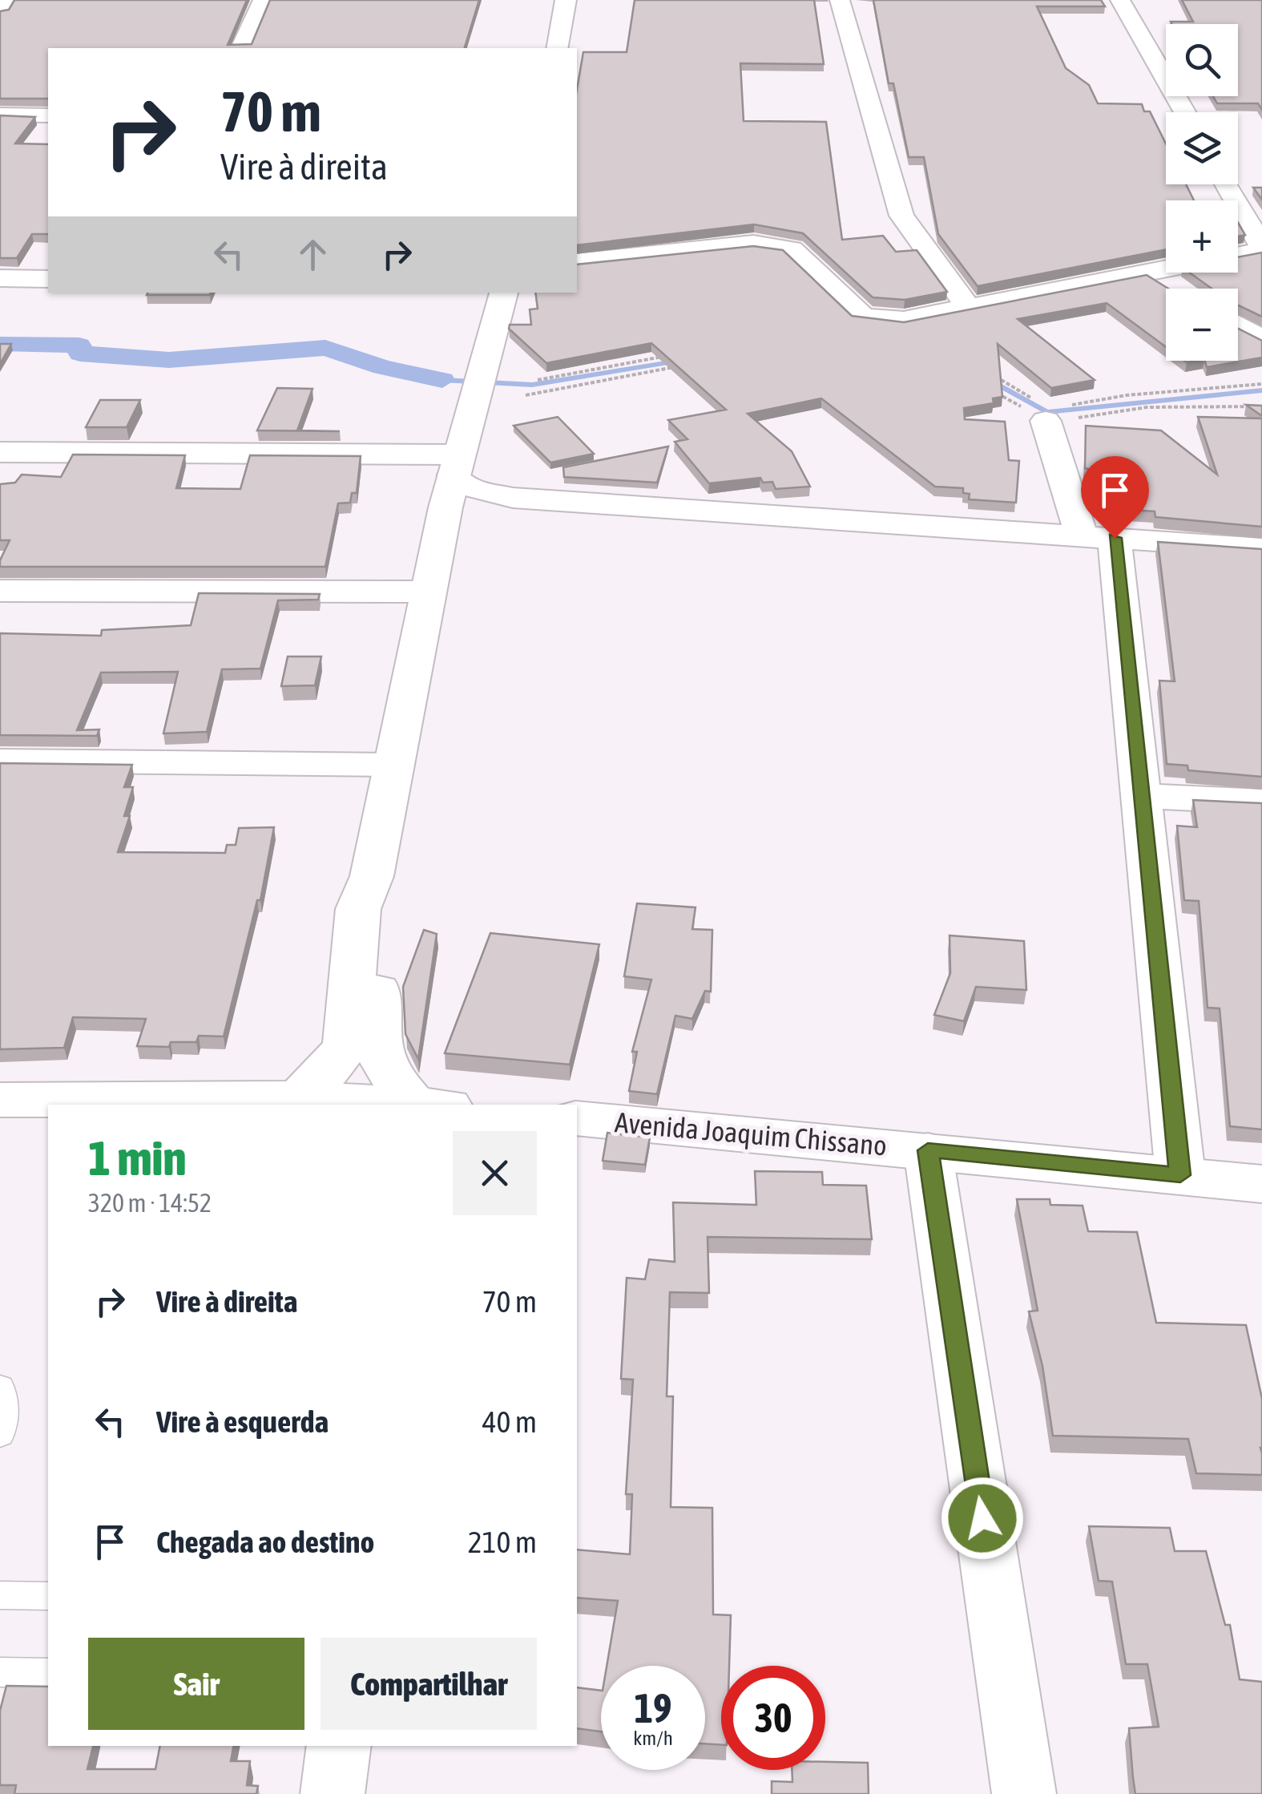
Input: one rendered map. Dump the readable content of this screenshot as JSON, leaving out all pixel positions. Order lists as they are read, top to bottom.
{
  "streets": {
    "street": ["Avenida Joaquim Chissano"]
  },
  "page": {
    "map_buttons": ["+", "−"],
    "turn": ["70 m", "Vire à direita"],
    "heading": ["1 min", "320 m · 14:52"],
    "list": [
      {
        "name": "Vire à direita",
        "value": "70 m"
      },
      {
        "name": "Vire à esquerda",
        "value": "40 m"
      },
      {
        "name": "Chegada ao destino",
        "value": "210 m"
      }
    ],
    "buttons": ["Sair", "Compartilhar"],
    "speed": "19 km/h",
    "limit": "30"
  }
}
